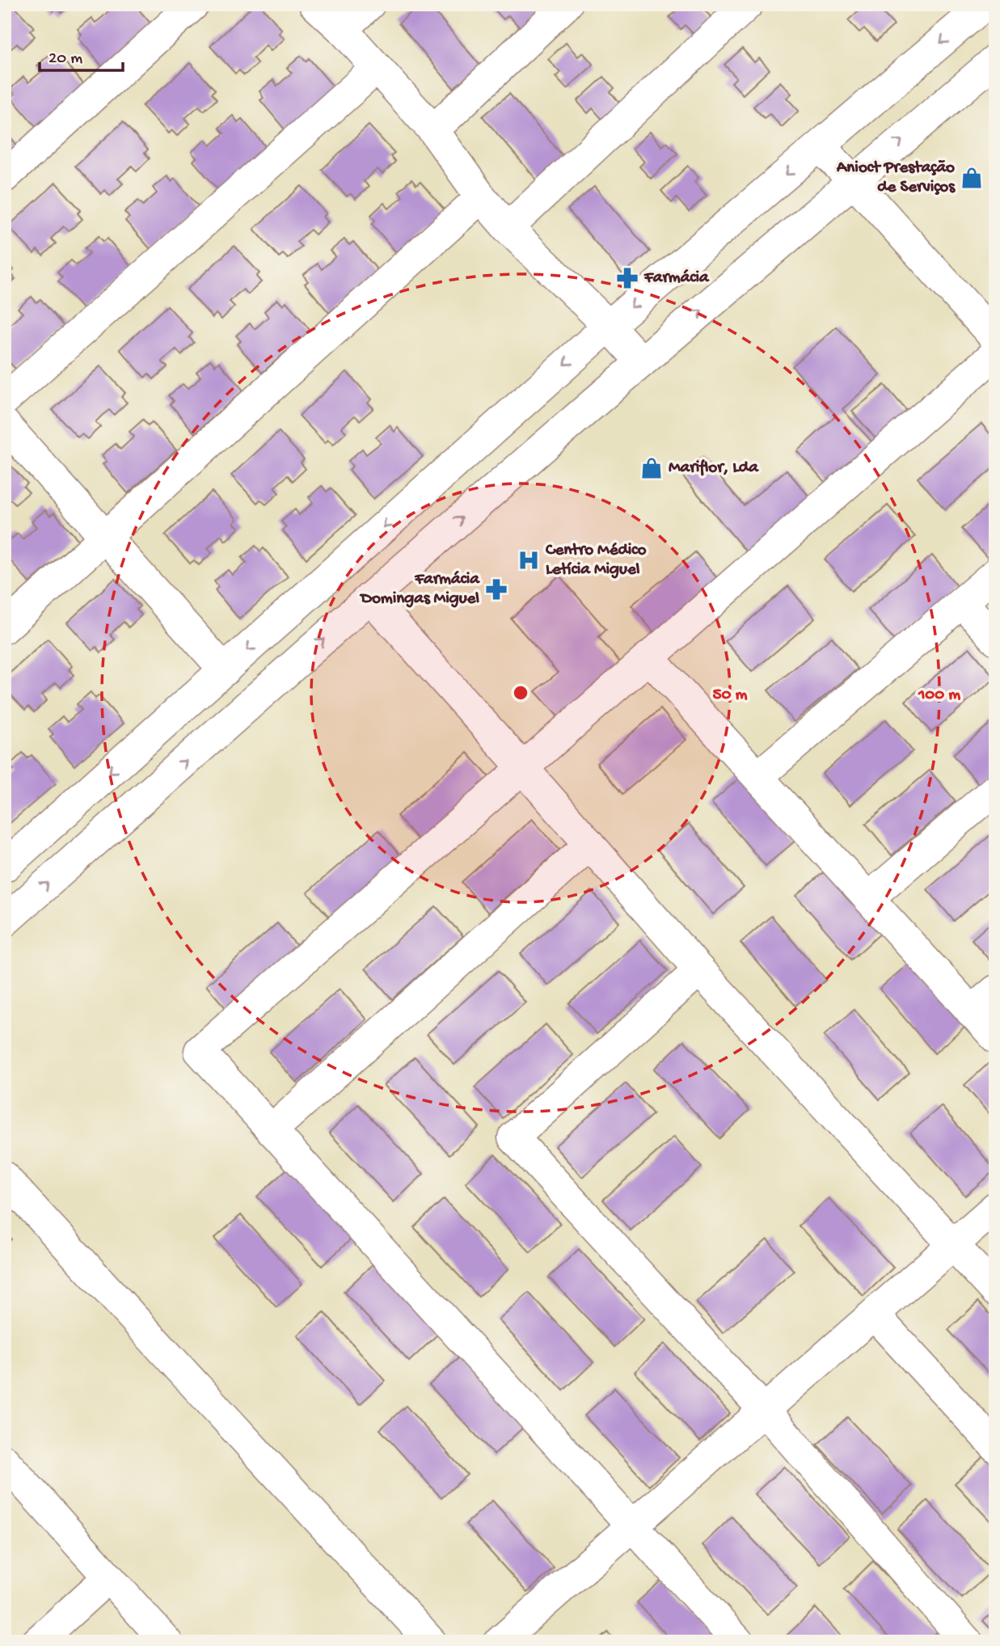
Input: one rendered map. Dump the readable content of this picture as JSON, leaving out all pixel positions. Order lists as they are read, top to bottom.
{
  "places": {
    "shop": ["Anioct Prestação de Serviços", "Mariflor, Lda"],
    "pharmacy": ["Farmácia", "Farmácia Domingas Miguel"],
    "hospital": ["Centro Médico Letícia Miguel"]
  },
  "scale_bar": "20 m",
  "rings": ["50 m", "100 m"]
}
